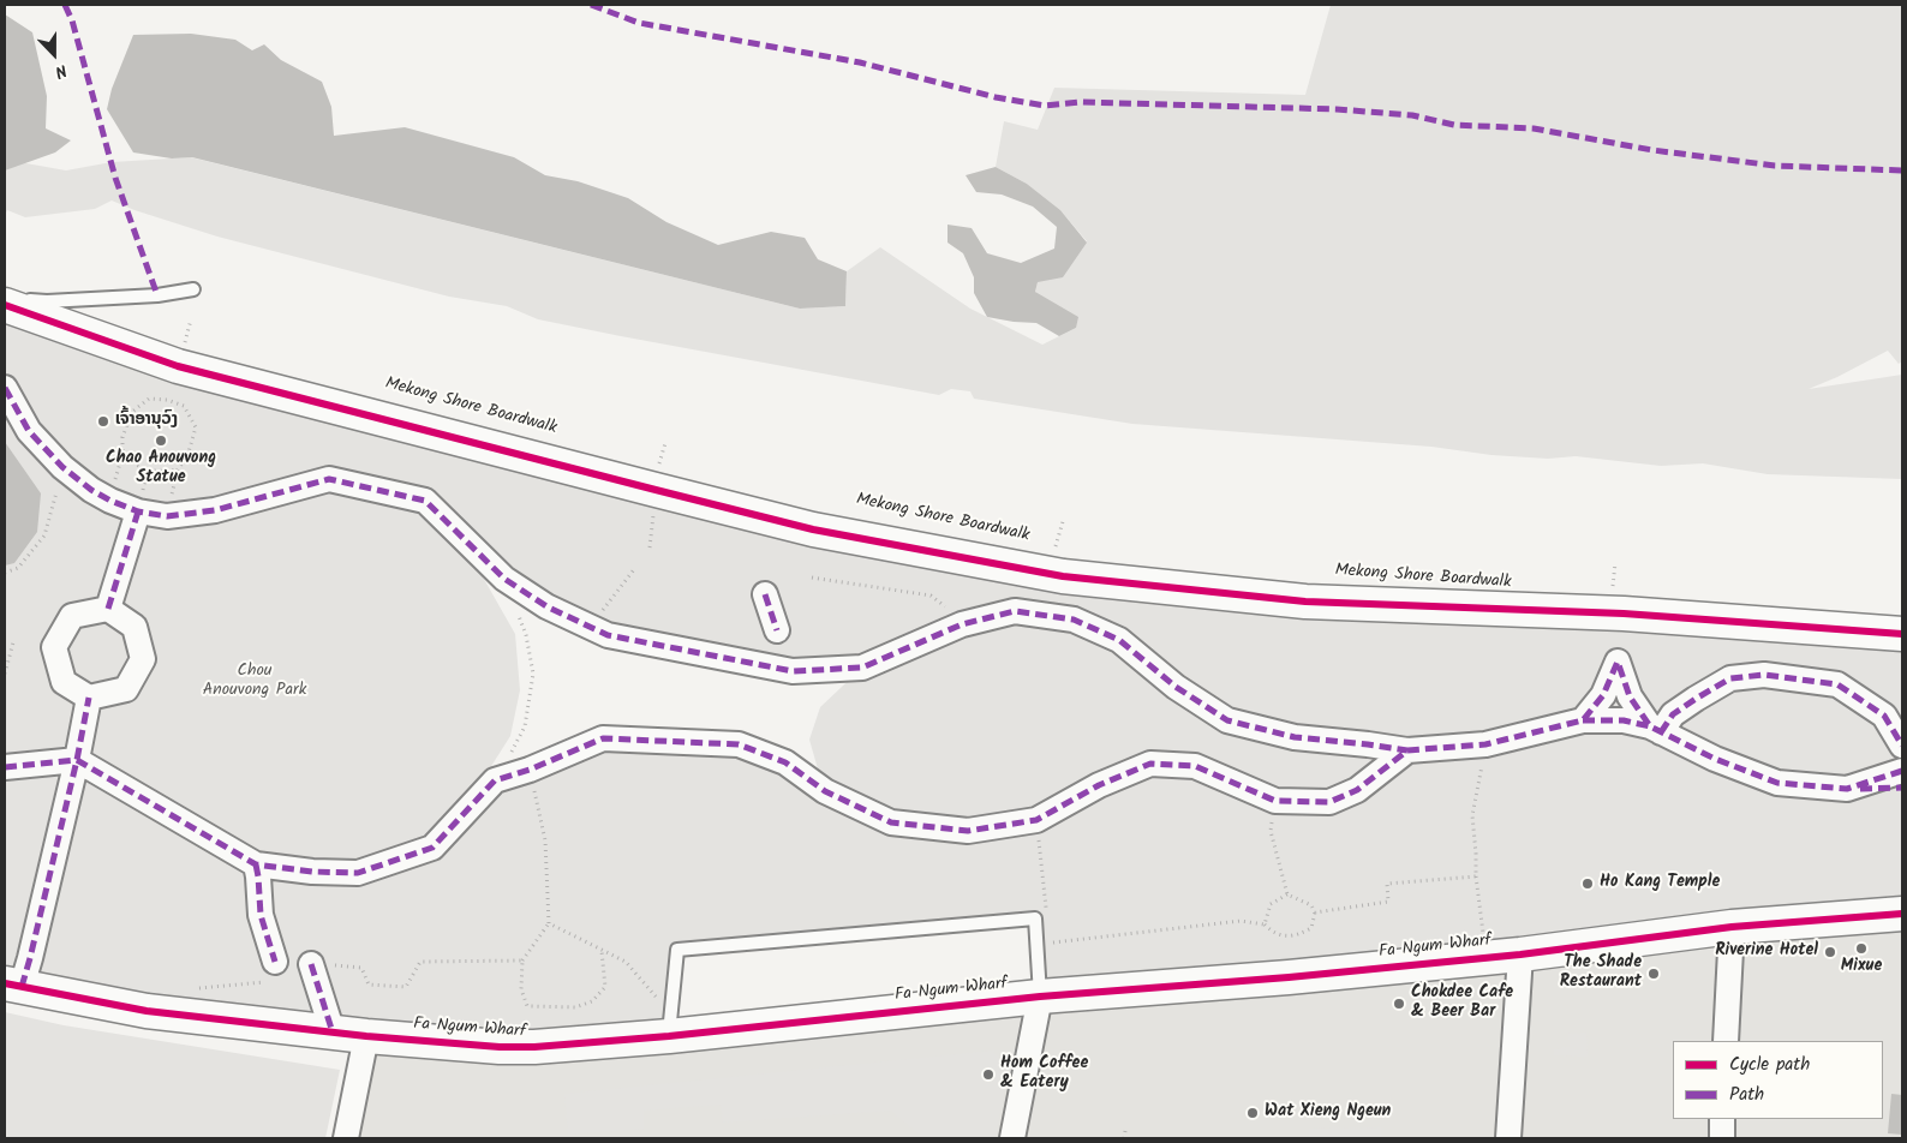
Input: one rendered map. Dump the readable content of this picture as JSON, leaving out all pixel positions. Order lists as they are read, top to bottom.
{
  "streets": {
    "street": ["Fa Ngum Wharf"]
  },
  "parks": ["Chou Anouvong Park"],
  "places": [
    "ເຈົ້າອານຸວົງ",
    "Chao Anouvong Statue",
    "Ho Kang Temple",
    "Mixue",
    "Riverine Hotel",
    "The Shade Restaurant",
    "Chokdee Cafe & Beer Bar",
    "Hom Coffee & Eatery",
    "Wat Xieng Ngeun"
  ],
  "legend": ["Cycle path", "Path"],
  "north": "bottom"
}
